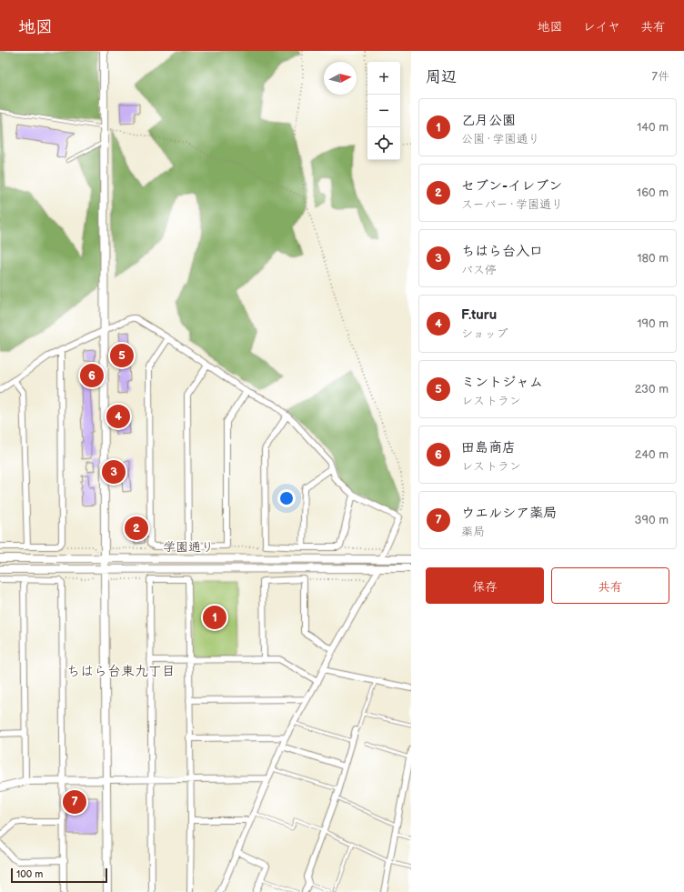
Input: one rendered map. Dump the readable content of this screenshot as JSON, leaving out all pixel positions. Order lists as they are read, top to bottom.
{
  "streets": {
    "street": ["学園通り"]
  },
  "districts": ["ちはら台東九丁目"],
  "scale_bar": "100 m",
  "north": "right",
  "page": {
    "header": "地図",
    "nav": ["地図", "レイヤ", "共有"],
    "heading": ["周辺", "7件"],
    "map_buttons": ["+", "−"],
    "list": [
      {
        "mark": "1",
        "name": "乙月公園",
        "note": "公園 · 学園通り",
        "value": "140 m"
      },
      {
        "mark": "2",
        "name": "セブン-イレブン",
        "note": "スーパー · 学園通り",
        "value": "160 m"
      },
      {
        "mark": "3",
        "name": "ちはら台入口",
        "note": "バス停",
        "value": "180 m"
      },
      {
        "mark": "4",
        "name": "F.turu",
        "note": "ショップ",
        "value": "190 m"
      },
      {
        "mark": "5",
        "name": "ミントジャム",
        "note": "レストラン",
        "value": "230 m"
      },
      {
        "mark": "6",
        "name": "田島商店",
        "note": "レストラン",
        "value": "240 m"
      },
      {
        "mark": "7",
        "name": "ウエルシア薬局",
        "note": "薬局",
        "value": "390 m"
      }
    ],
    "pins": [
      "5",
      "6",
      "4",
      "3",
      "2",
      "1",
      "7"
    ],
    "buttons": ["保存", "共有"],
    "scale": "100 m"
  }
}
